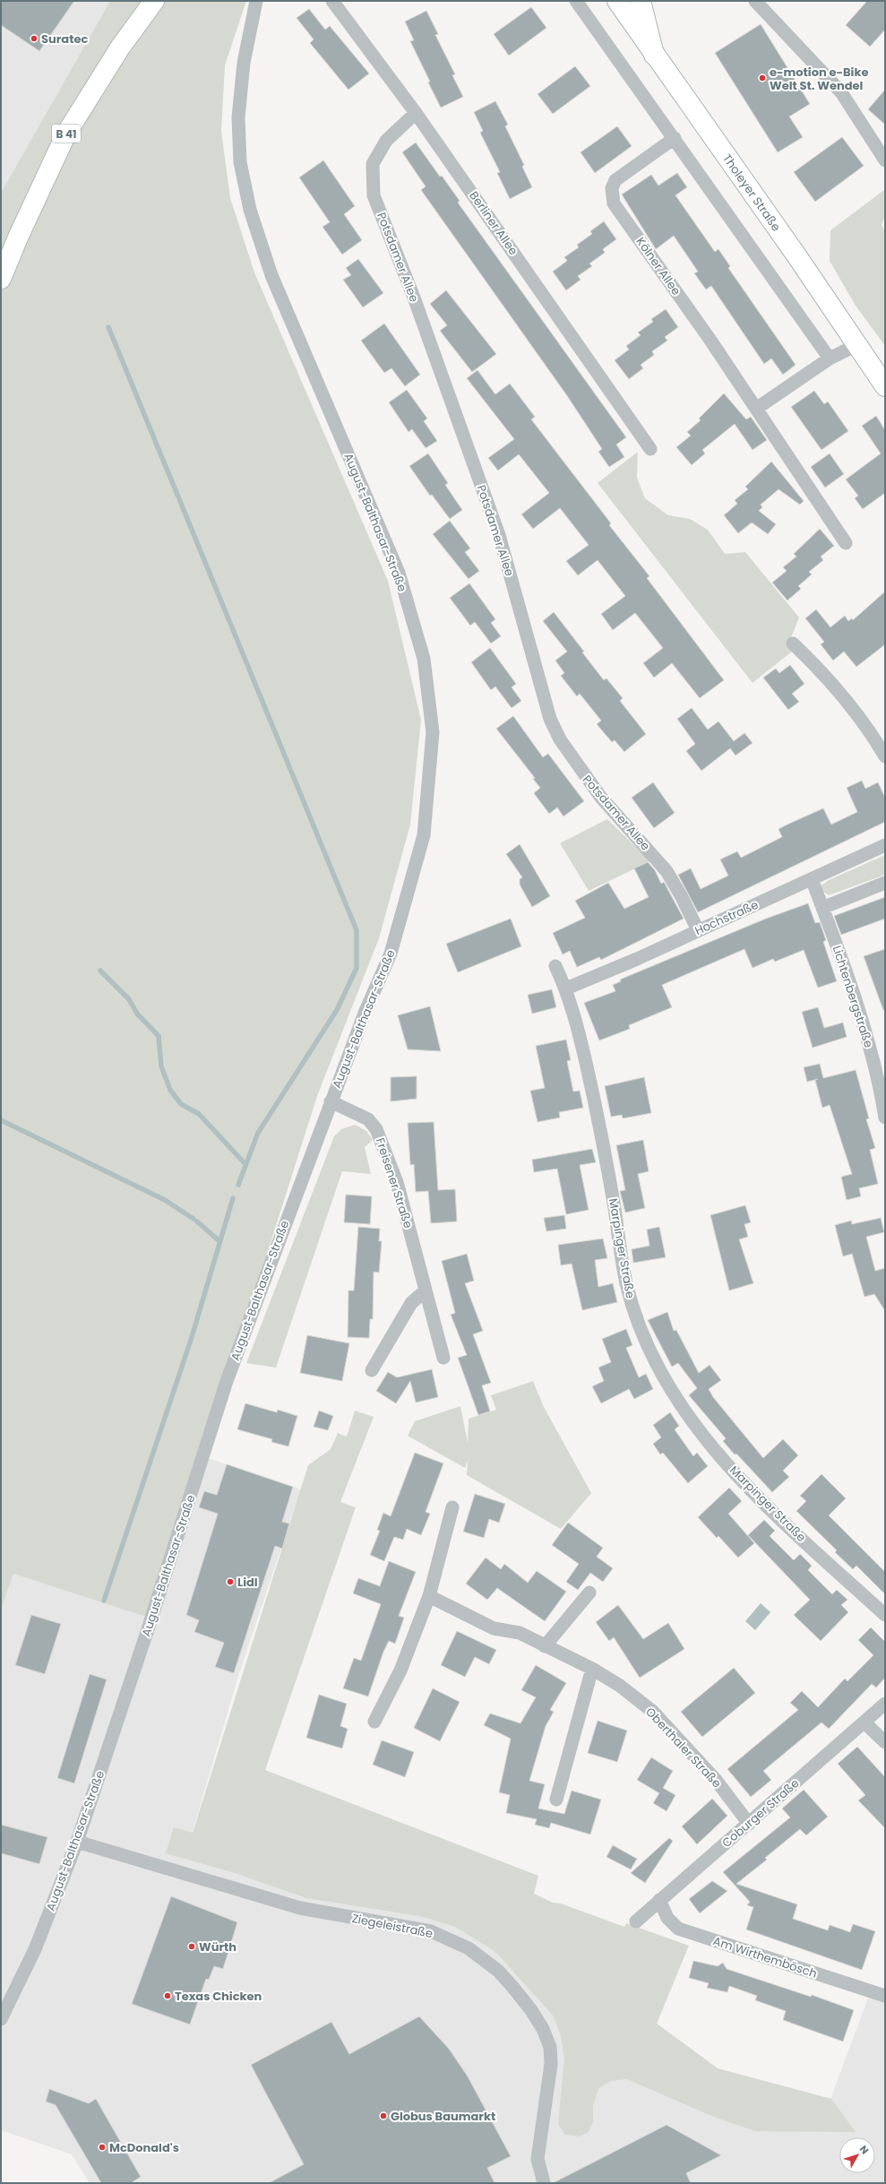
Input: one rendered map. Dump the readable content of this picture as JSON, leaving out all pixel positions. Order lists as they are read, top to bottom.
{
  "streets": {
    "main road": ["B 41", "Tholeyer Straße"],
    "street": [
      "Berliner Allee",
      "Potsdamer Allee",
      "Kölner Allee",
      "August-Balthasar-Straße",
      "Hochstraße",
      "Lichtenbergstraße",
      "Freisener Straße",
      "Marpinger Straße",
      "Oberthaler Straße",
      "Coburger Straße",
      "Ziegeleistraße",
      "Am Wirthembösch"
    ]
  },
  "crossings": [
    ["Berliner Allee", "Potsdamer Allee"],
    ["Potsdamer Allee", "Hochstraße"],
    ["August-Balthasar-Straße", "Freisener Straße"],
    ["August-Balthasar-Straße", "Ziegeleistraße"],
    ["Hochstraße", "Lichtenbergstraße"],
    ["Hochstraße", "Marpinger Straße"],
    ["Oberthaler Straße", "Coburger Straße"],
    ["Coburger Straße", "Am Wirthembösch"]
  ],
  "places": [
    "Suratec",
    "e-motion e-Bike Welt St. Wendel",
    "Lidl",
    "Würth",
    "Texas Chicken",
    "Globus Baumarkt",
    "McDonald's"
  ],
  "north": "top right"
}
